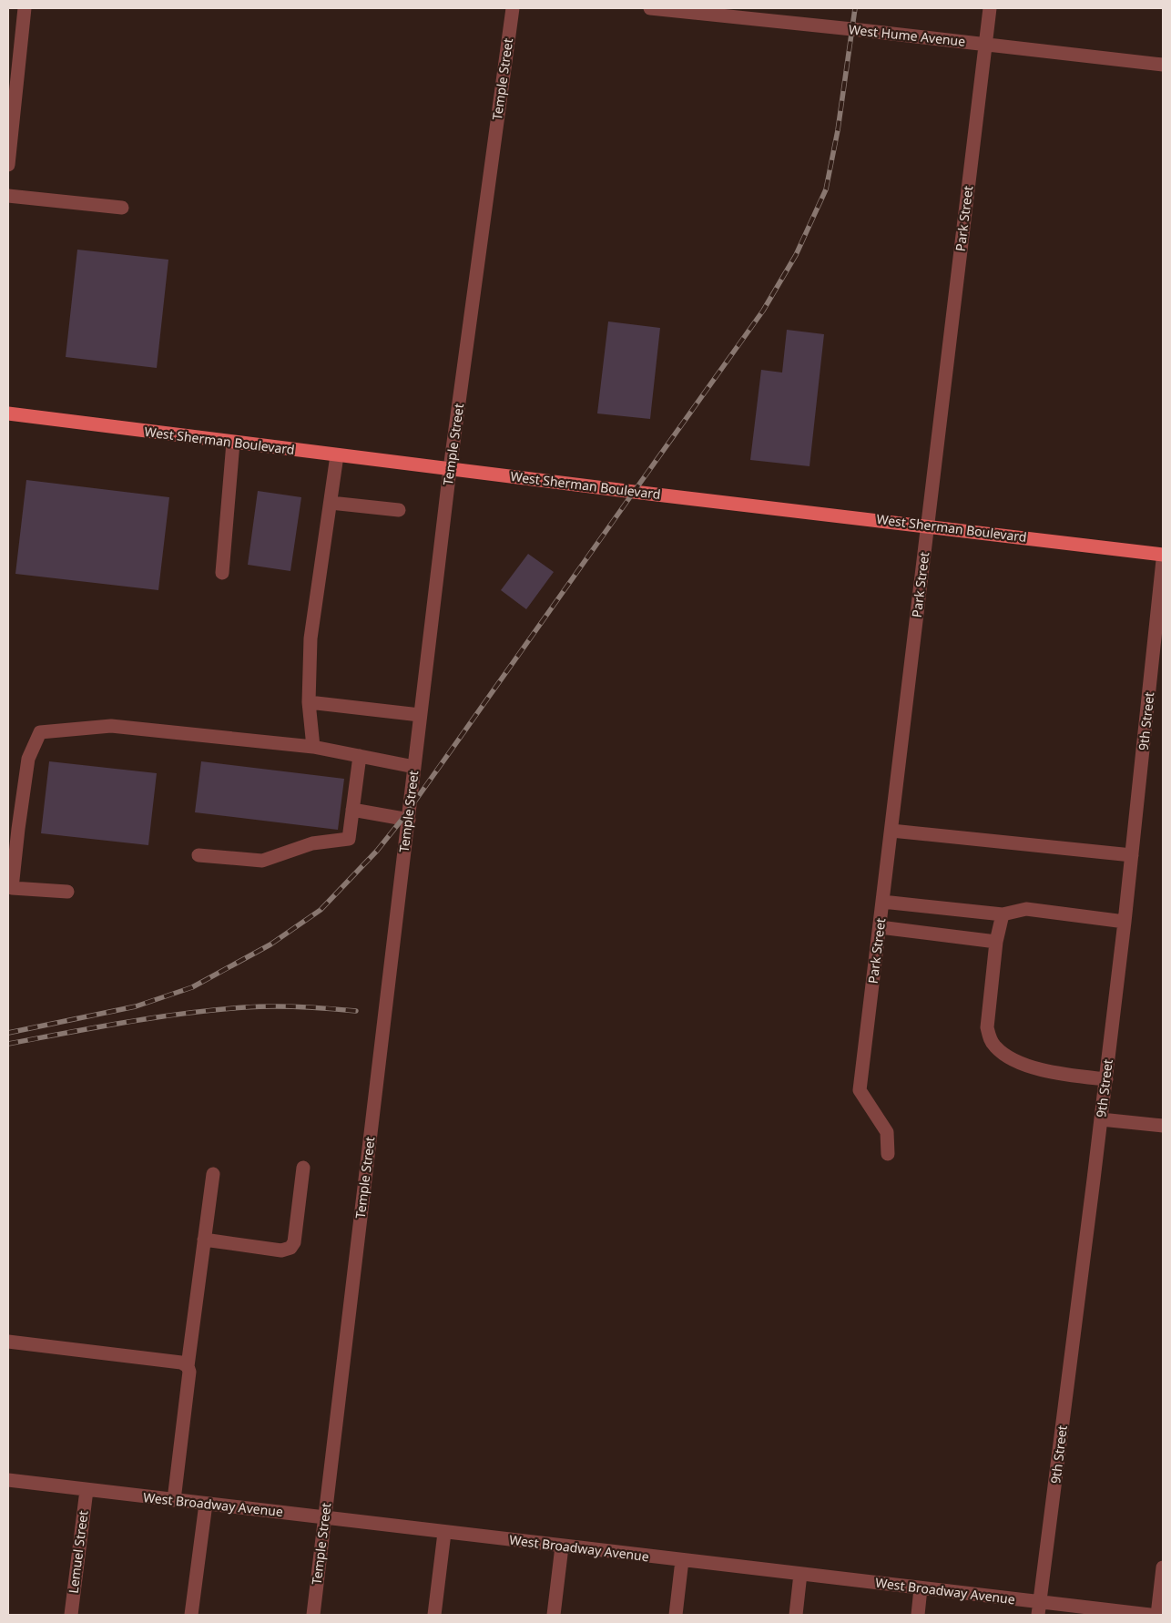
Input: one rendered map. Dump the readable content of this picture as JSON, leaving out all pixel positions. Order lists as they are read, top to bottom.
{
  "streets": {
    "main road": ["West Sherman Boulevard"],
    "street": [
      "West Hume Avenue",
      "Temple Street",
      "Park Street",
      "9th Street",
      "West Broadway Avenue",
      "Lemuel Street"
    ]
  },
  "crossings": [
    ["West Hume Avenue", "Park Street"],
    ["Temple Street", "West Sherman Boulevard"],
    ["Temple Street", "West Broadway Avenue"],
    ["Park Street", "West Sherman Boulevard"],
    ["9th Street", "West Broadway Avenue"],
    ["West Broadway Avenue", "Lemuel Street"]
  ]
}
